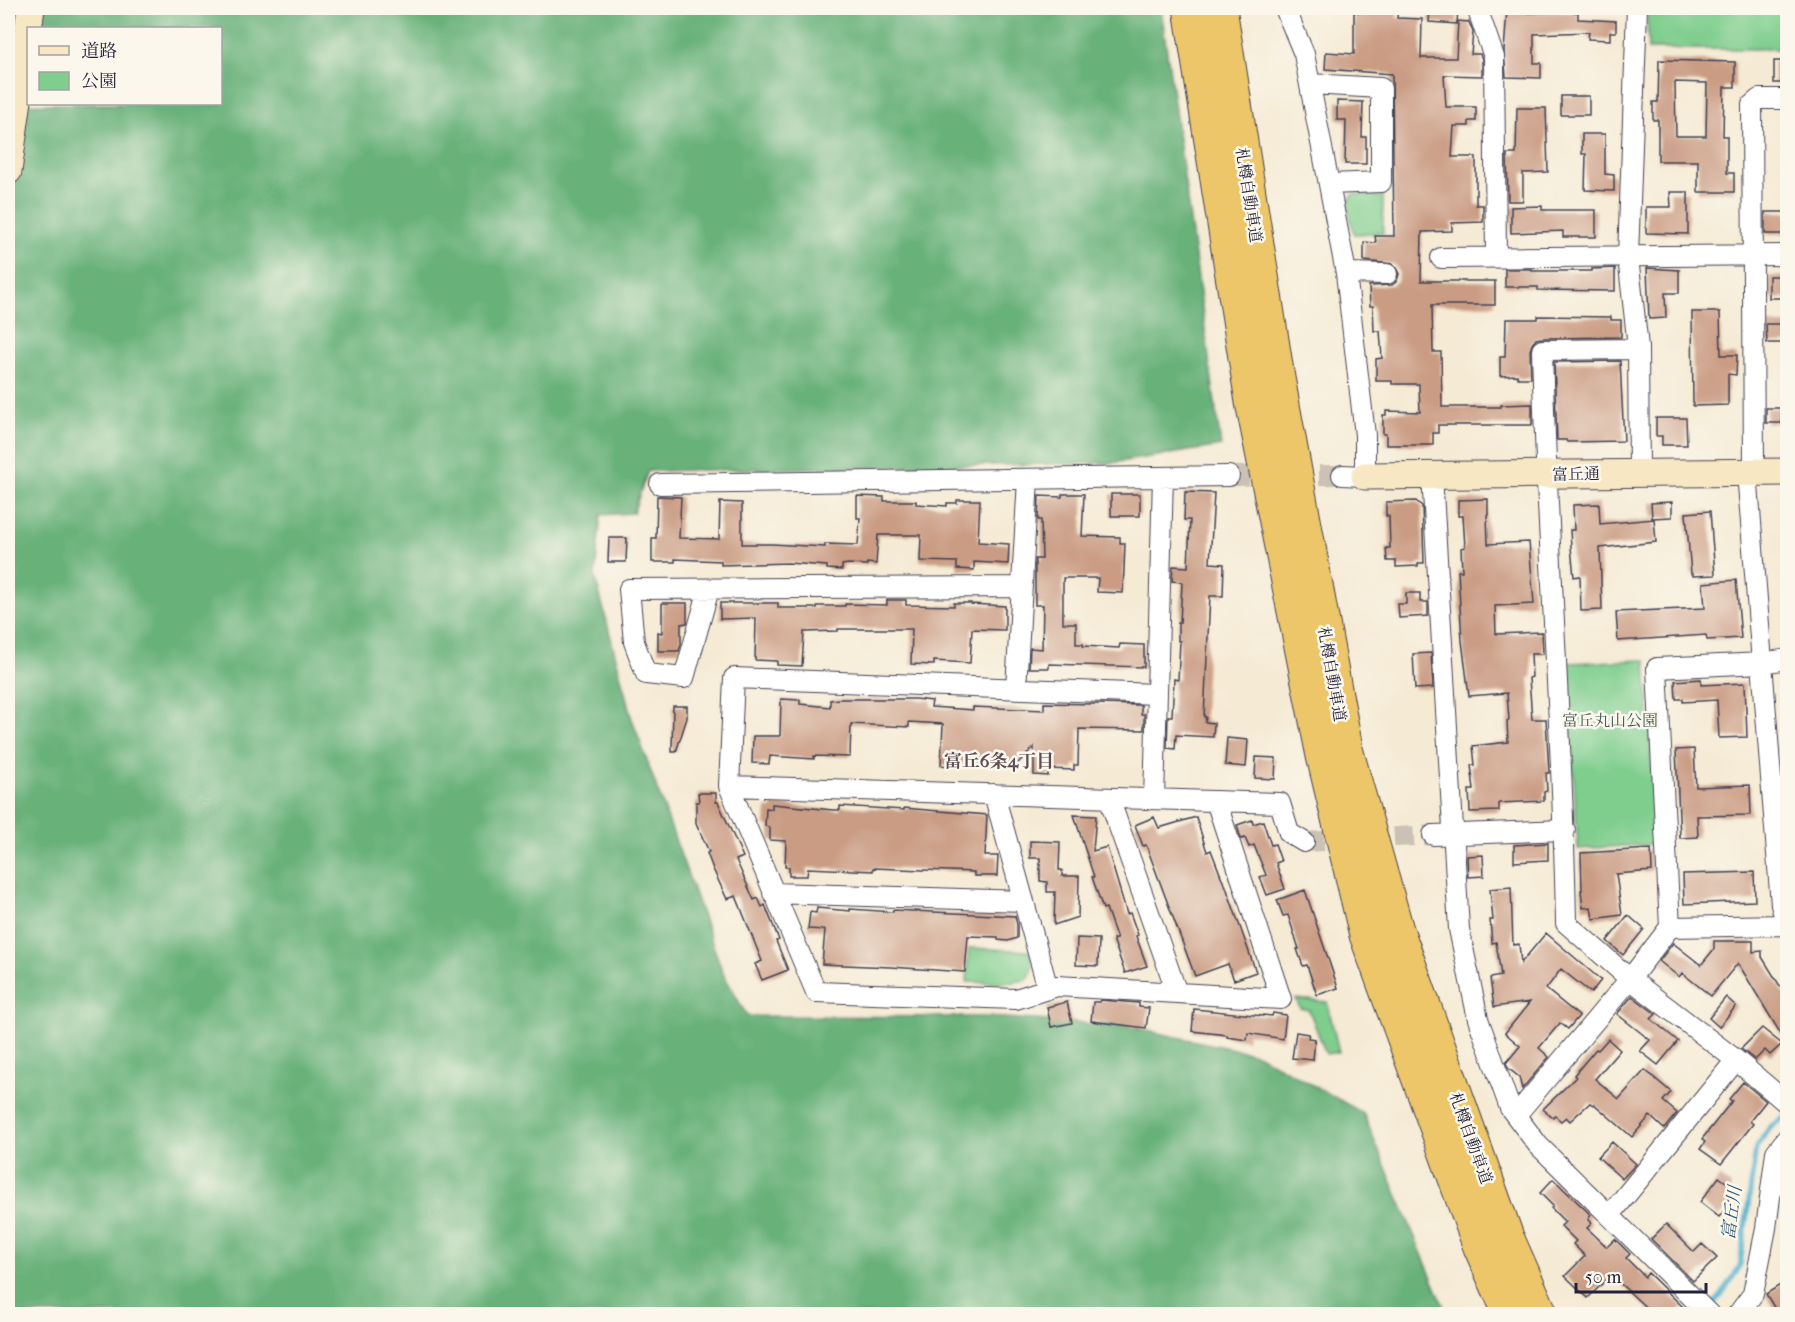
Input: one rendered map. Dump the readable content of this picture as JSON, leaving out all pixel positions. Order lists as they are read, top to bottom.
{
  "streets": {
    "highway": ["札樽自動車道"],
    "street": ["富丘通"]
  },
  "districts": ["富丘6条4丁目"],
  "water": ["富丘川"],
  "parks": ["富丘丸山公園"],
  "legend": ["道路", "公園"],
  "scale_bar": "50 m"
}
